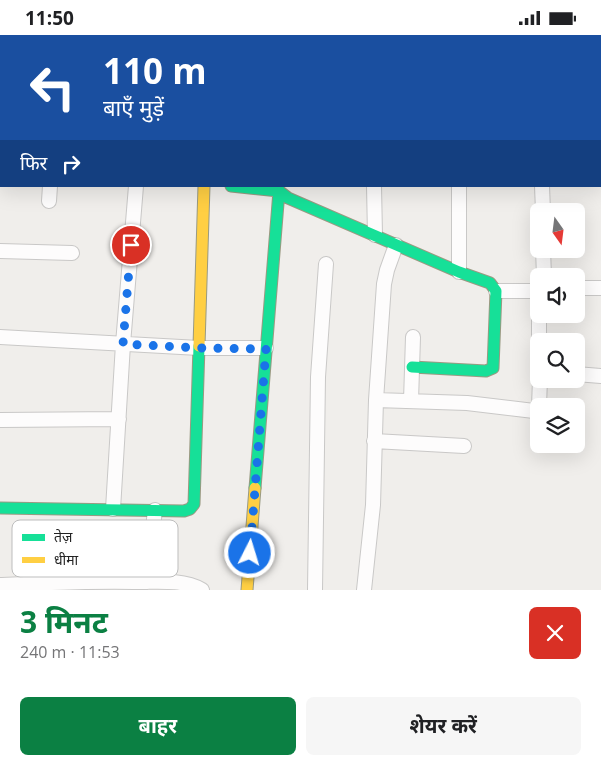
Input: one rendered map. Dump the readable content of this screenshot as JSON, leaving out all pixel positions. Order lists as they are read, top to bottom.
{
  "legend": ["तेज़", "धीमा"],
  "north": "bottom",
  "page": {
    "status": "11:50",
    "turn": ["110 m", "बाएँ मुड़ें"],
    "then": "फिर",
    "heading": ["3 मिनट", "240 m · 11:53"],
    "buttons": ["बाहर", "शेयर करें"]
  }
}
